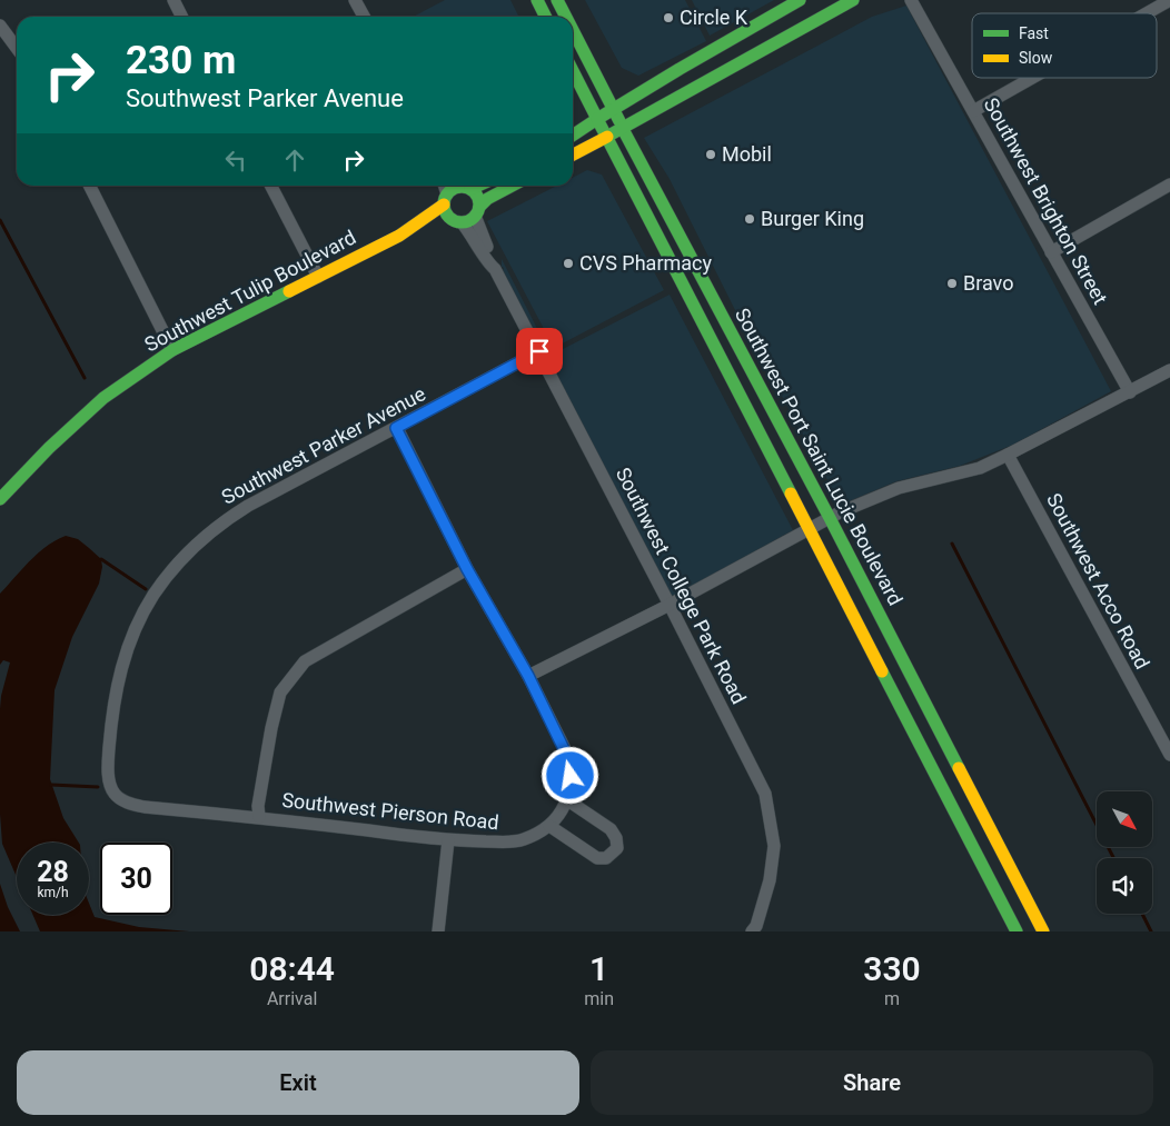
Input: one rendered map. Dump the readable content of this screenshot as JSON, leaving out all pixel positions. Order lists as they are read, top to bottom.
{
  "streets": {
    "main road": ["Southwest Tulip Boulevard", "Southwest Port Saint Lucie Boulevard"],
    "street": [
      "Southwest Brighton Street",
      "Southwest Parker Avenue",
      "Southwest Acco Road",
      "Southwest College Park Road",
      "Southwest Pierson Road"
    ]
  },
  "crossings": [
    ["Southwest Tulip Boulevard", "Southwest College Park Road"],
    ["Southwest Parker Avenue", "Southwest College Park Road"],
    ["Southwest Parker Avenue", "Southwest Pierson Road"]
  ],
  "places": [
    "Circle K",
    "Mobil",
    "Burger King",
    "CVS Pharmacy",
    "Bravo"
  ],
  "legend": ["Fast", "Slow"],
  "north": "bottom right",
  "page": {
    "turn": ["230 m", "Southwest Parker Avenue"],
    "speed": "28 km/h",
    "limit": "30",
    "eta": [
      "08:44",
      "Arrival",
      "1",
      "min",
      "330",
      "m"
    ],
    "buttons": ["Exit", "Share"]
  }
}
